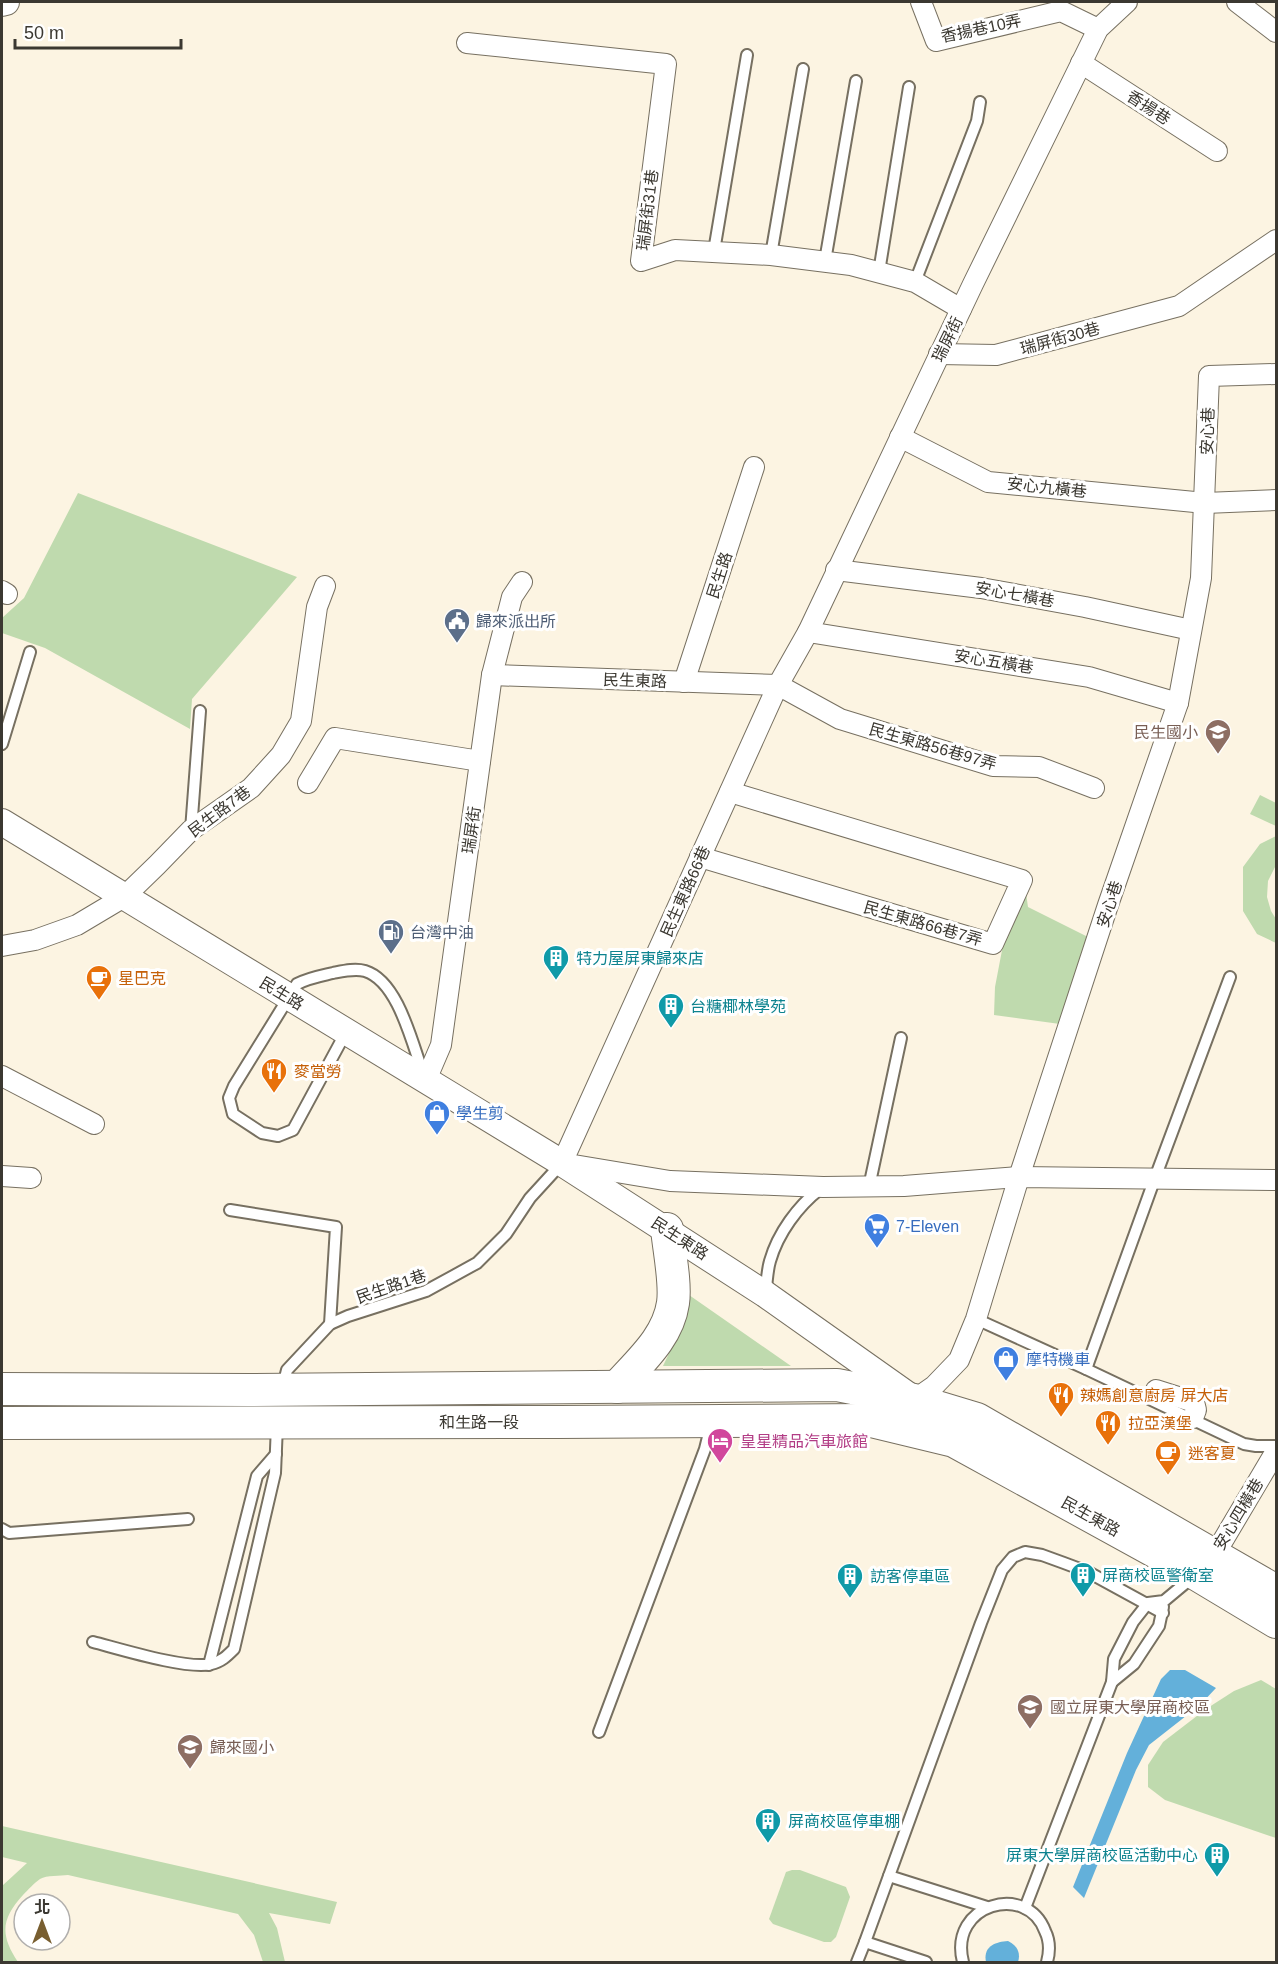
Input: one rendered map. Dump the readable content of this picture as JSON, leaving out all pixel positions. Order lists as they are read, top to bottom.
{
  "streets": {
    "main road": ["民生東路", "和生路一段"],
    "street": [
      "香揚巷10弄",
      "香揚巷",
      "瑞屏街31巷",
      "瑞屏街30巷",
      "瑞屏街",
      "安心巷",
      "安心九橫巷",
      "民生路",
      "安心七橫巷",
      "安心五橫巷",
      "民生東路56巷97弄",
      "民生路7巷",
      "民生東路66巷",
      "民生東路66巷7弄",
      "安心四橫巷"
    ],
    "lane": ["民生路1巷"]
  },
  "crossings": [
    ["香揚巷10弄", "瑞屏街"],
    ["香揚巷", "瑞屏街"],
    ["瑞屏街31巷", "瑞屏街"],
    ["瑞屏街30巷", "瑞屏街"],
    ["瑞屏街", "安心九橫巷"],
    ["瑞屏街", "民生路"],
    ["瑞屏街", "安心七橫巷"],
    ["瑞屏街", "安心五橫巷"],
    ["瑞屏街", "民生東路"],
    ["瑞屏街", "民生東路56巷97弄"],
    ["瑞屏街", "民生東路66巷"],
    ["安心巷", "安心九橫巷"],
    ["安心巷", "安心七橫巷"],
    ["安心巷", "安心五橫巷"],
    ["安心巷", "民生東路"],
    ["安心巷", "和生路一段"],
    ["民生路", "民生東路"],
    ["民生路", "民生路7巷"],
    ["民生路", "民生東路66巷"],
    ["民生路", "民生路1巷"],
    ["民生東路", "民生東路56巷97弄"],
    ["民生東路", "民生東路66巷"],
    ["民生東路", "民生路1巷"],
    ["民生東路", "和生路一段"],
    ["民生東路", "安心四橫巷"],
    ["民生東路56巷97弄", "民生東路66巷"],
    ["民生東路66巷", "民生東路66巷7弄"],
    ["民生東路66巷", "民生路1巷"],
    ["民生路1巷", "和生路一段"]
  ],
  "places": {
    "public building": ["歸來派出所"],
    "school or university": ["民生國小", "國立屏東大學屏商校區", "歸來國小"],
    "fuel station": ["台灣中油"],
    "building": [
      "特力屋屏東歸來店",
      "台糖椰林學苑",
      "屏商校區警衛室",
      "訪客停車區",
      "屏商校區停車棚",
      "屏東大學屏商校區活動中心"
    ],
    "cafe": ["星巴克", "迷客夏"],
    "restaurant": ["麥當勞", "辣媽創意廚房 屏大店", "拉亞漢堡"],
    "shop": ["學生剪", "摩特機車"],
    "supermarket": ["7-Eleven"],
    "hotel": ["皇星精品汽車旅館"]
  },
  "scale_bar": "50 m",
  "north": "top"
}
